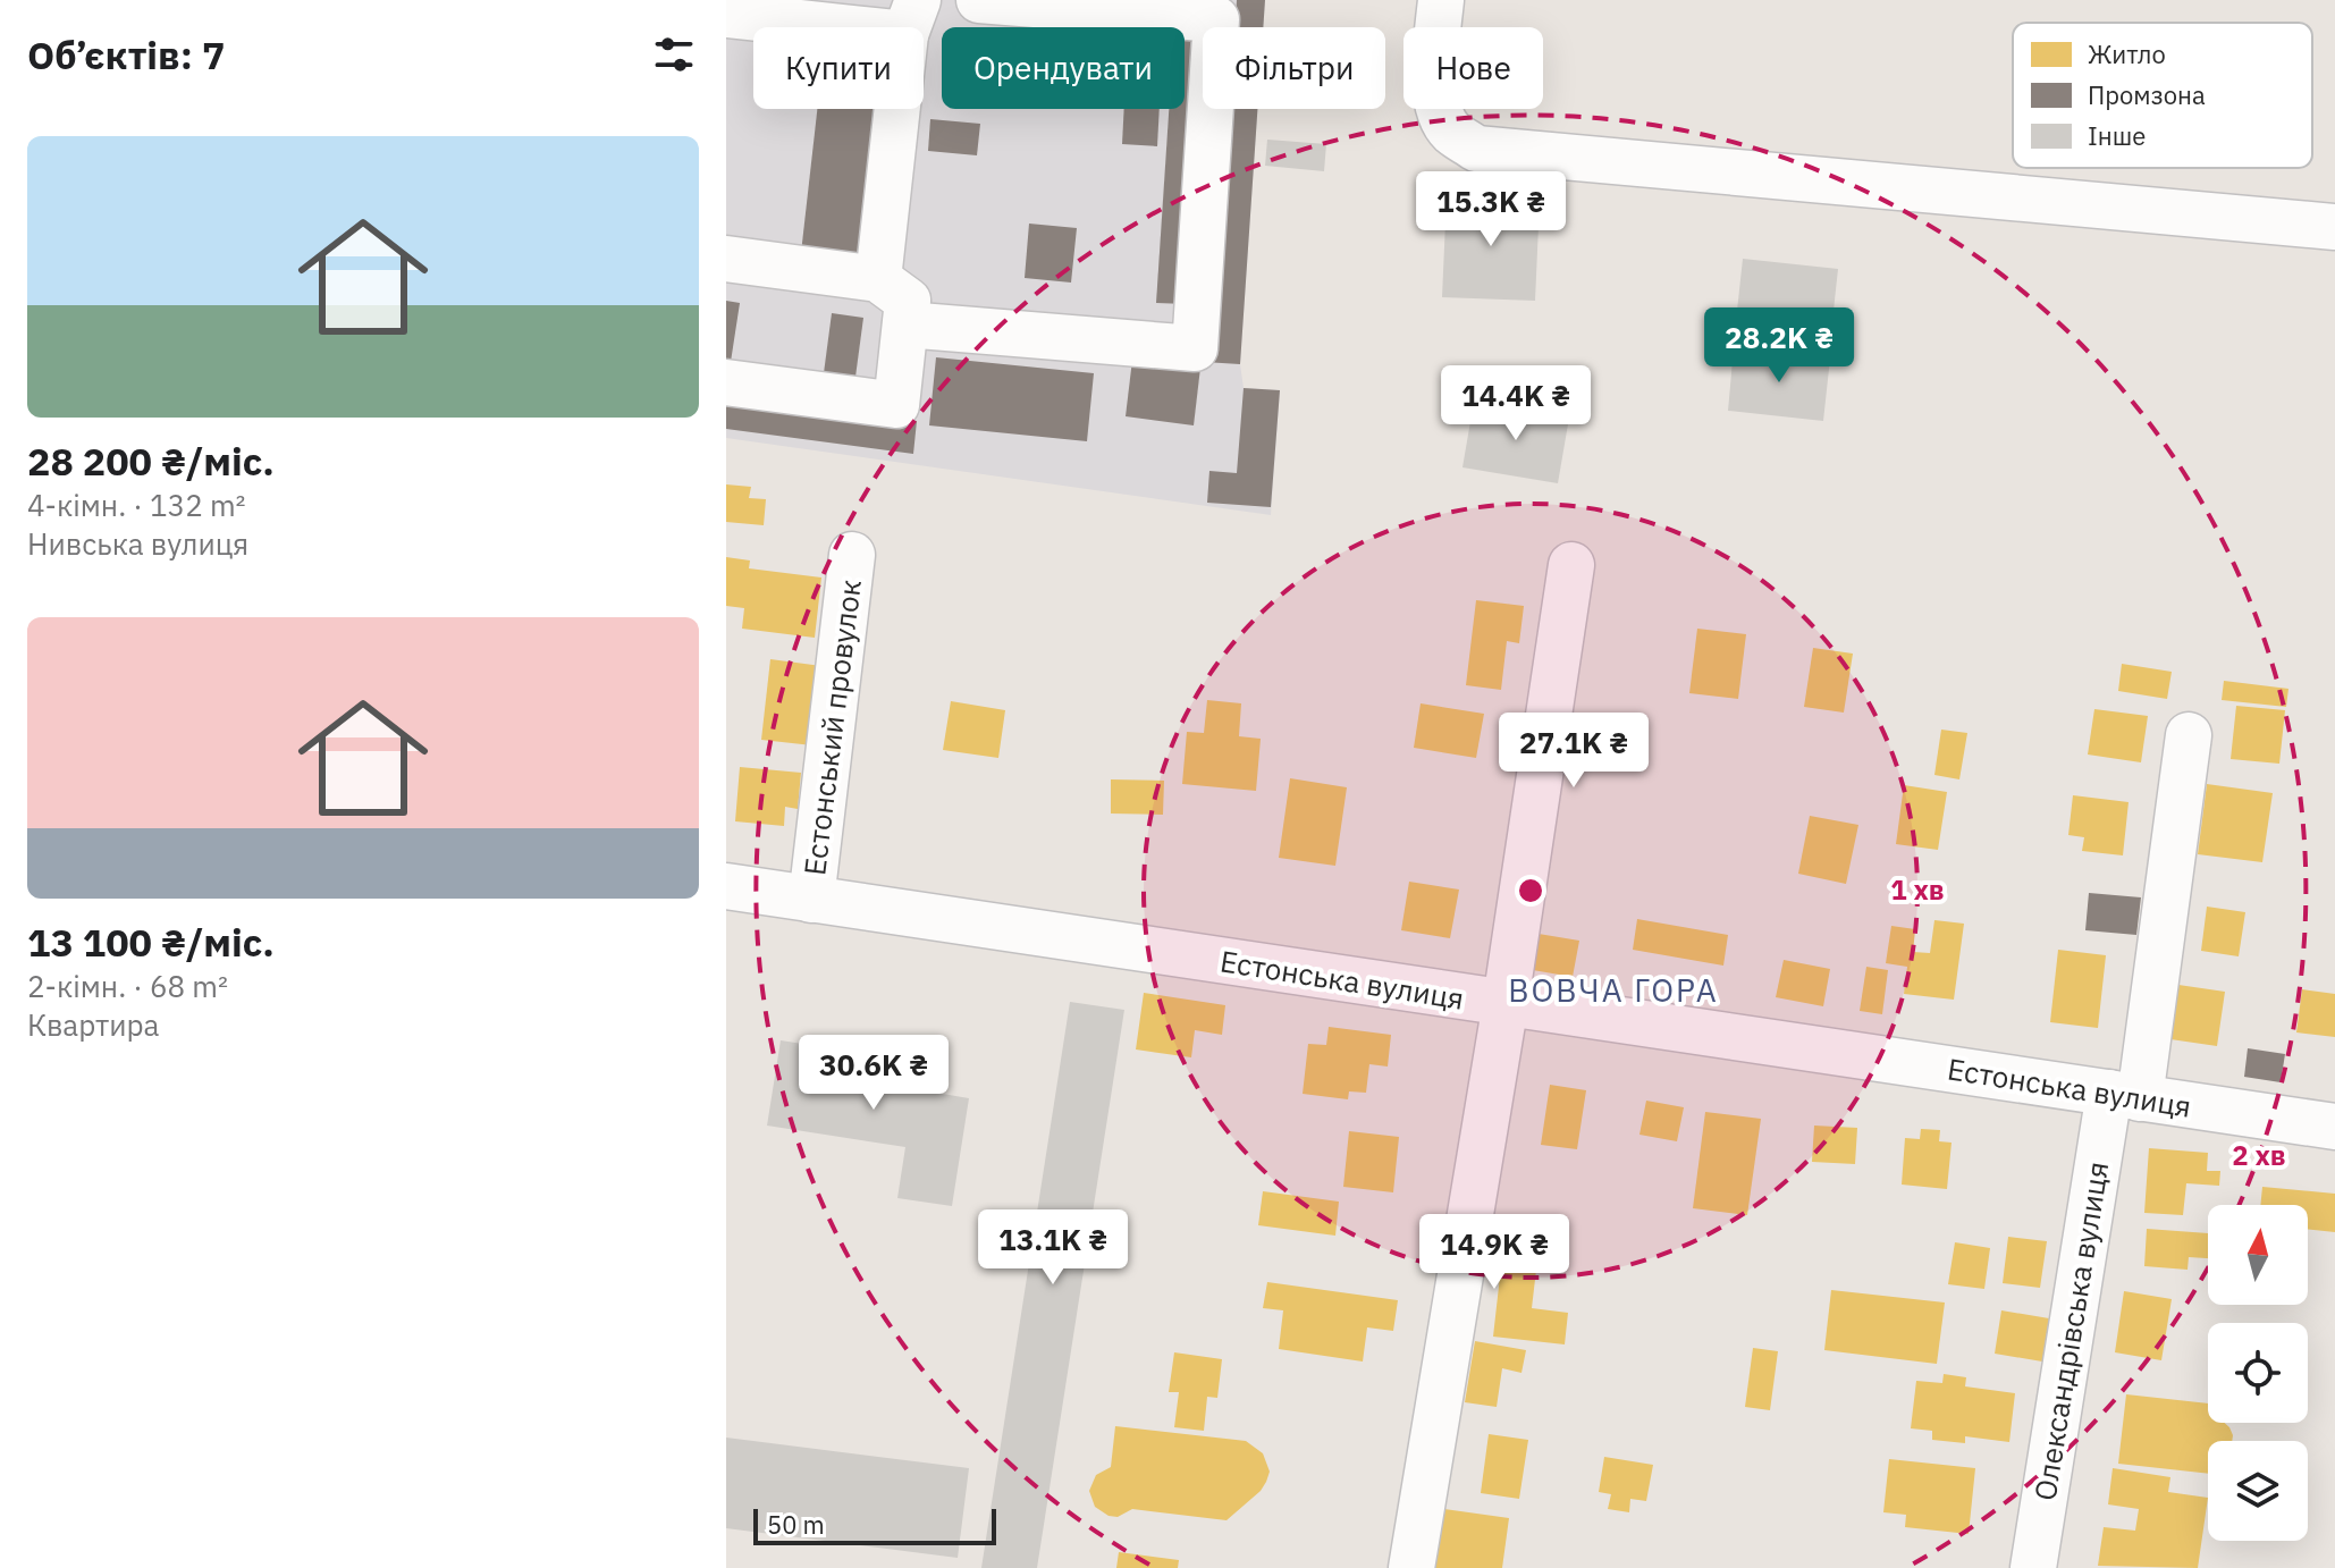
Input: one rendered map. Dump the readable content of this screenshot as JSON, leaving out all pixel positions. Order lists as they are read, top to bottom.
{
  "streets": {
    "street": ["Естонський провулок", "Естонська вулиця", "Олександрівська вулиця"]
  },
  "crossings": [
    ["Естонський провулок", "Естонська вулиця"],
    ["Естонська вулиця", "Олександрівська вулиця"]
  ],
  "districts": ["ВОВЧА ГОРА"],
  "legend": ["Житло", "Промзона", "Інше"],
  "scale_bar": "50 m",
  "north": "top",
  "page": {
    "heading": "Об’єктів: 7",
    "chip": [
      "Купити",
      "Орендувати",
      "Фільтри",
      "Нове"
    ],
    "list": [
      {
        "name": "28 200 ₴/міс.",
        "note": "4-кімн. · 132 m² · Нивська вулиця"
      },
      {
        "name": "13 100 ₴/міс.",
        "note": "2-кімн. · 68 m² · Квартира"
      }
    ],
    "price": [
      "15.3K ₴",
      "28.2K ₴",
      "14.4K ₴",
      "27.1K ₴",
      "30.6K ₴",
      "13.1K ₴",
      "14.9K ₴"
    ],
    "scale": "50 m"
  },
  "rings": ["1 хв", "2 хв"]
}
